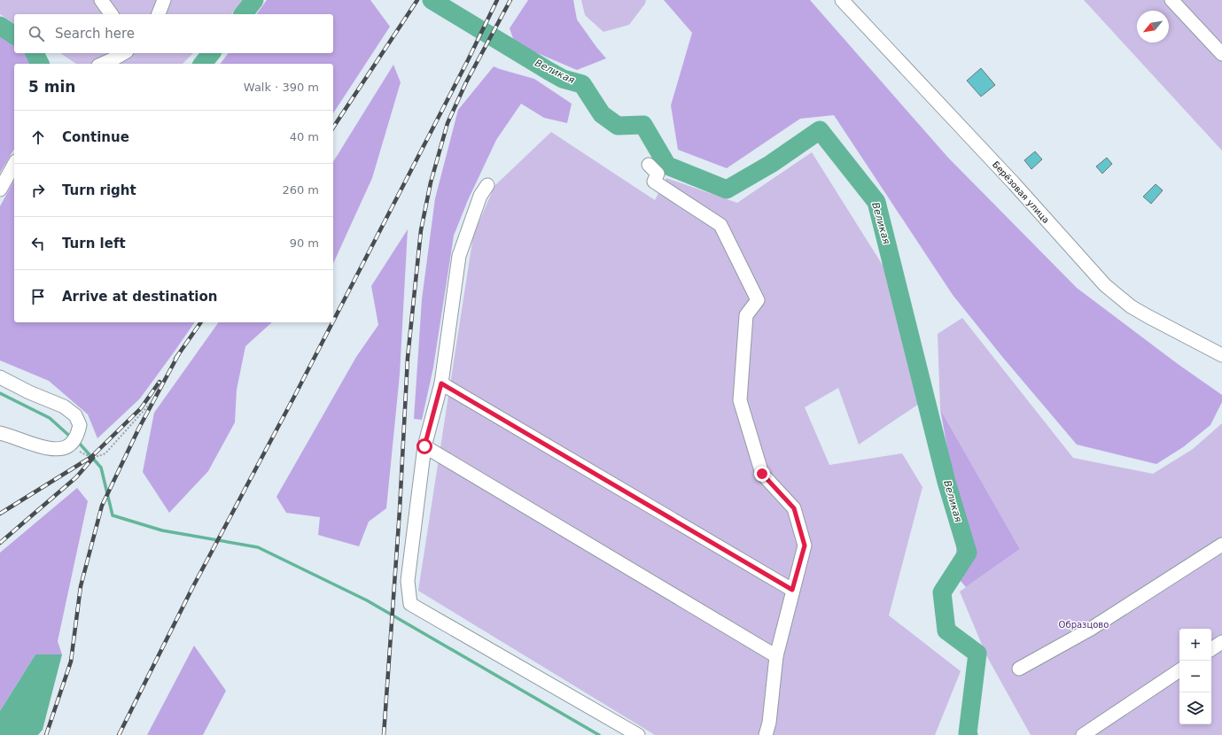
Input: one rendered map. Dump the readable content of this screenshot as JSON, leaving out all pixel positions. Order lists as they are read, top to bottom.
{
  "streets": {
    "street": ["Берёзовая улица"]
  },
  "water": ["Великая"],
  "parks": ["Образцово"],
  "north": "bottom left",
  "page": {
    "search": "Search here",
    "heading": ["5 min", "Walk · 390 m"],
    "list": [
      ["Continue", "40 m"],
      ["Turn right", "260 m"],
      ["Turn left", "90 m"],
      "Arrive at destination"
    ],
    "map_buttons": ["+", "−"]
  }
}
